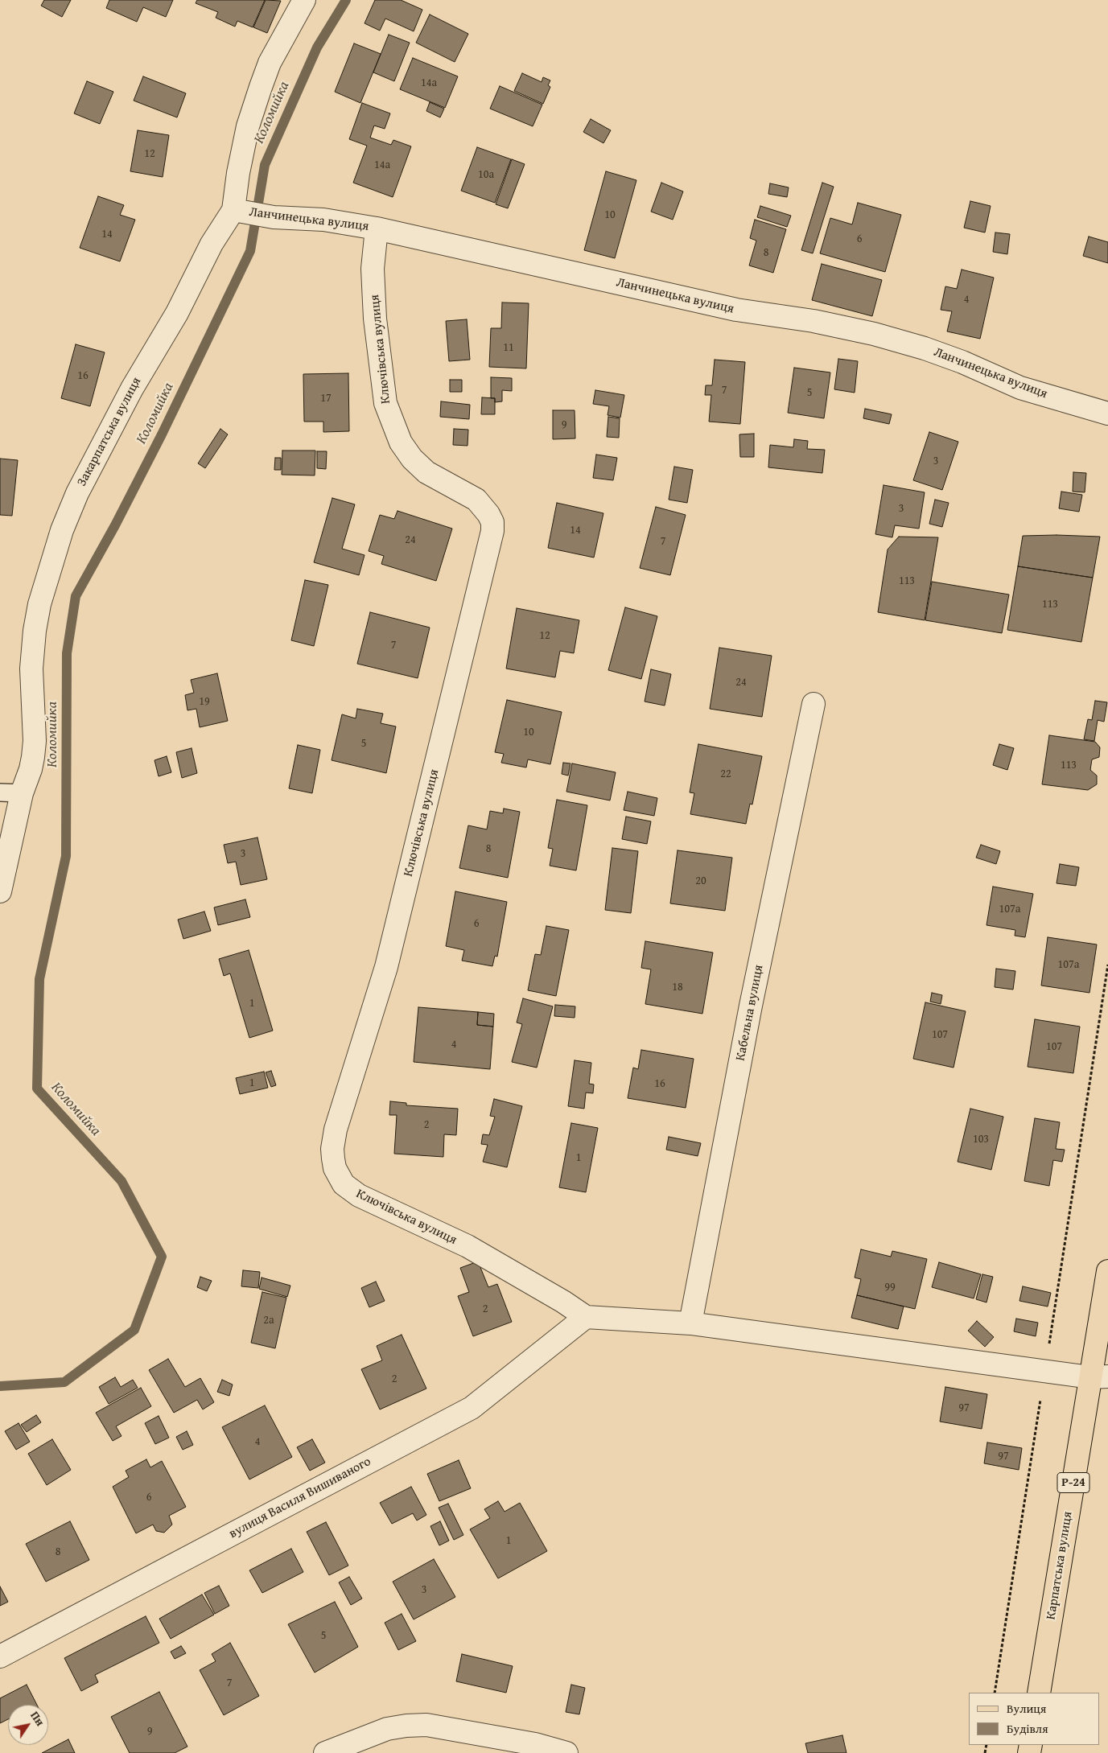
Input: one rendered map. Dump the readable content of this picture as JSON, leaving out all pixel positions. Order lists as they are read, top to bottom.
{
  "streets": {
    "main road": ["Р-24", "Карпатська вулиця"],
    "street": [
      "Ланчинецька вулиця",
      "Ключівська вулиця",
      "Закарпатська вулиця",
      "Кабельна вулиця",
      "вулиця Василя Вишиваного"
    ]
  },
  "crossings": [
    ["Ланчинецька вулиця", "Ключівська вулиця"],
    ["Ланчинецька вулиця", "Закарпатська вулиця"],
    ["Ключівська вулиця", "вулиця Василя Вишиваного"]
  ],
  "water": ["Коломийка"],
  "house_numbers": [
    "14а",
    "12",
    "14а",
    "10а",
    "10",
    "14",
    "6",
    "8",
    "4",
    "11",
    "16",
    "7",
    "5",
    "17",
    "9",
    "3",
    "3",
    "14",
    "24",
    "7",
    "113",
    "113",
    "12",
    "7",
    "24",
    "19",
    "10",
    "5",
    "113",
    "22",
    "8",
    "3",
    "20",
    "107а",
    "6",
    "107а",
    "18",
    "1",
    "107",
    "4",
    "107",
    "1",
    "16",
    "2",
    "103",
    "1",
    "99",
    "2",
    "2а",
    "2",
    "97",
    "4",
    "97",
    "6",
    "1",
    "8",
    "3",
    "5",
    "7",
    "9"
  ],
  "legend": ["Вулиця", "Будівля"],
  "north": "top right"
}
